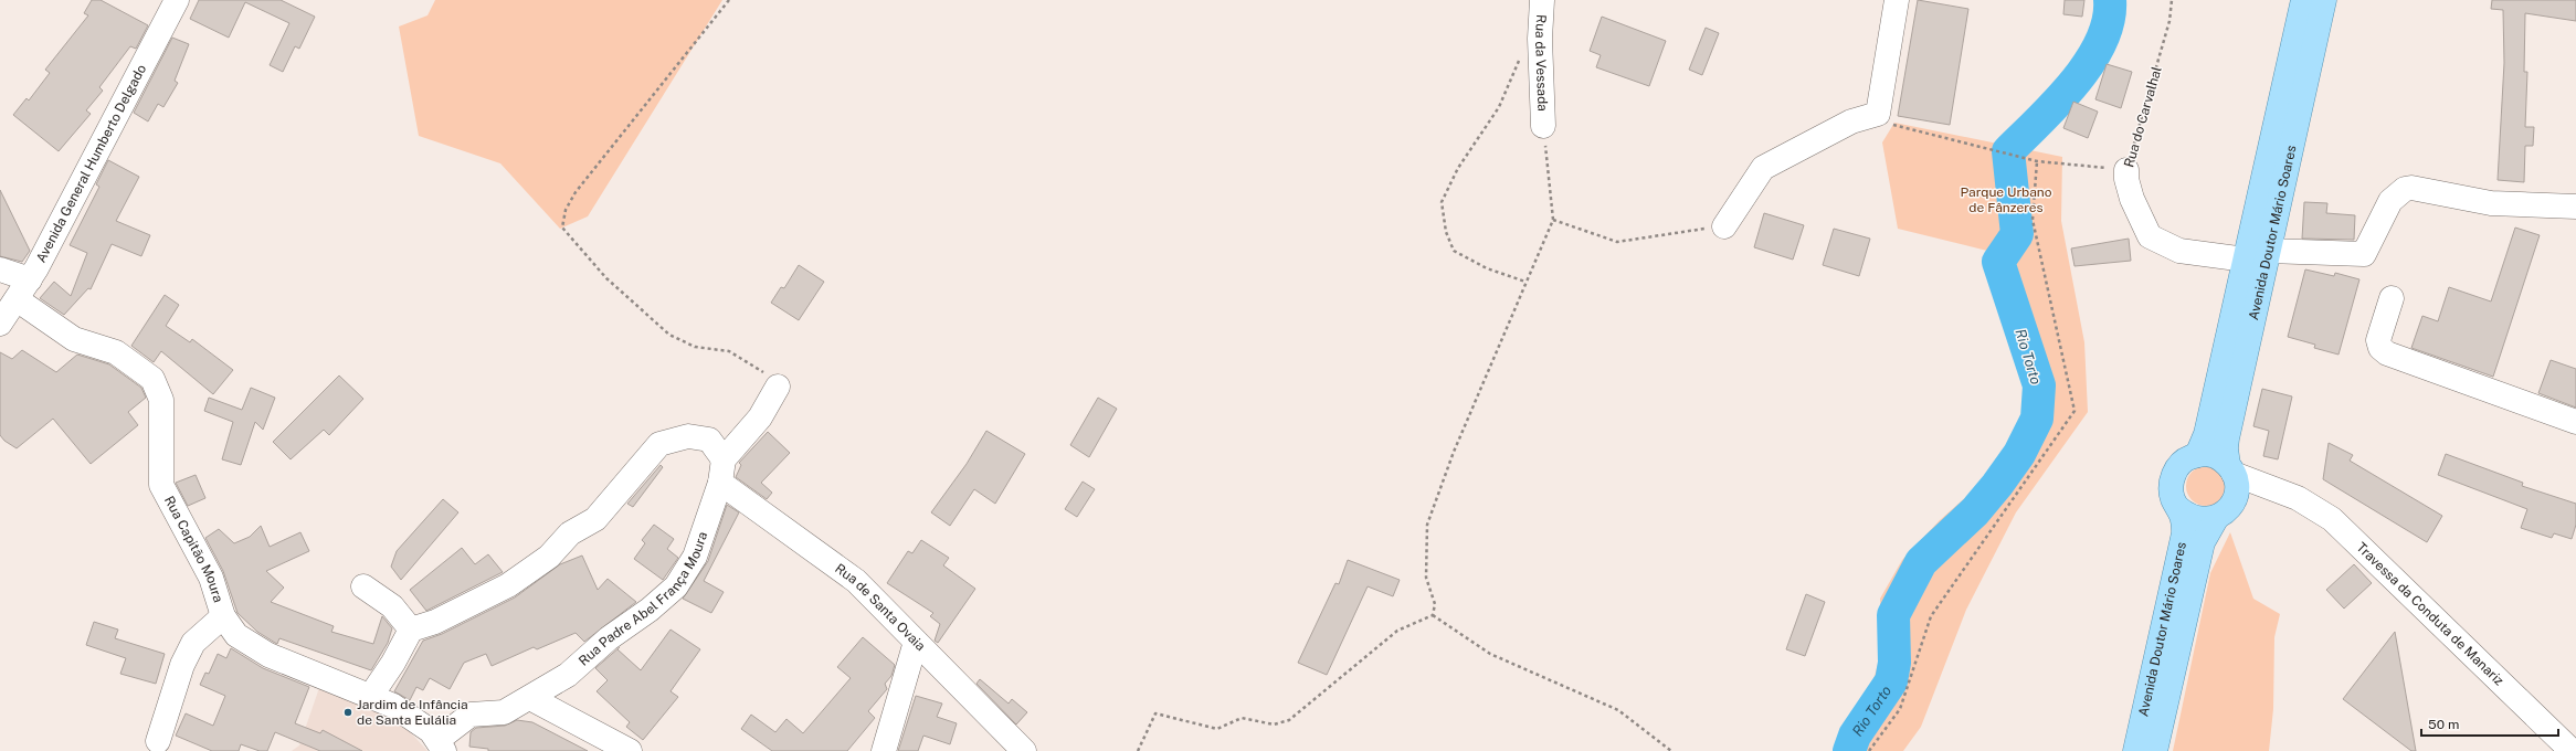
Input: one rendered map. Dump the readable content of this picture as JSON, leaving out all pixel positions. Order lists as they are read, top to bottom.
{
  "streets": {
    "main road": ["Avenida Doutor Mário Soares"],
    "street": [
      "Rua da Vessada",
      "Rua do Carvalhal",
      "Avenida General Humberto Delgado",
      "Rua Capitão Moura",
      "Rua Padre Abel França Moura",
      "Rua de Santa Ovaia",
      "Travessa da Conduta de Manariz"
    ]
  },
  "crossings": [
    ["Rua do Carvalhal", "Avenida Doutor Mário Soares"],
    ["Avenida General Humberto Delgado", "Rua Capitão Moura"],
    ["Avenida Doutor Mário Soares", "Travessa da Conduta de Manariz"],
    ["Rua Capitão Moura", "Rua Padre Abel França Moura"],
    ["Rua Padre Abel França Moura", "Rua de Santa Ovaia"]
  ],
  "water": ["Rio Torto"],
  "parks": ["Parque Urbano de Fânzeres"],
  "places": ["Jardim de Infância de Santa Eulália"],
  "scale_bar": "50 m"
}
